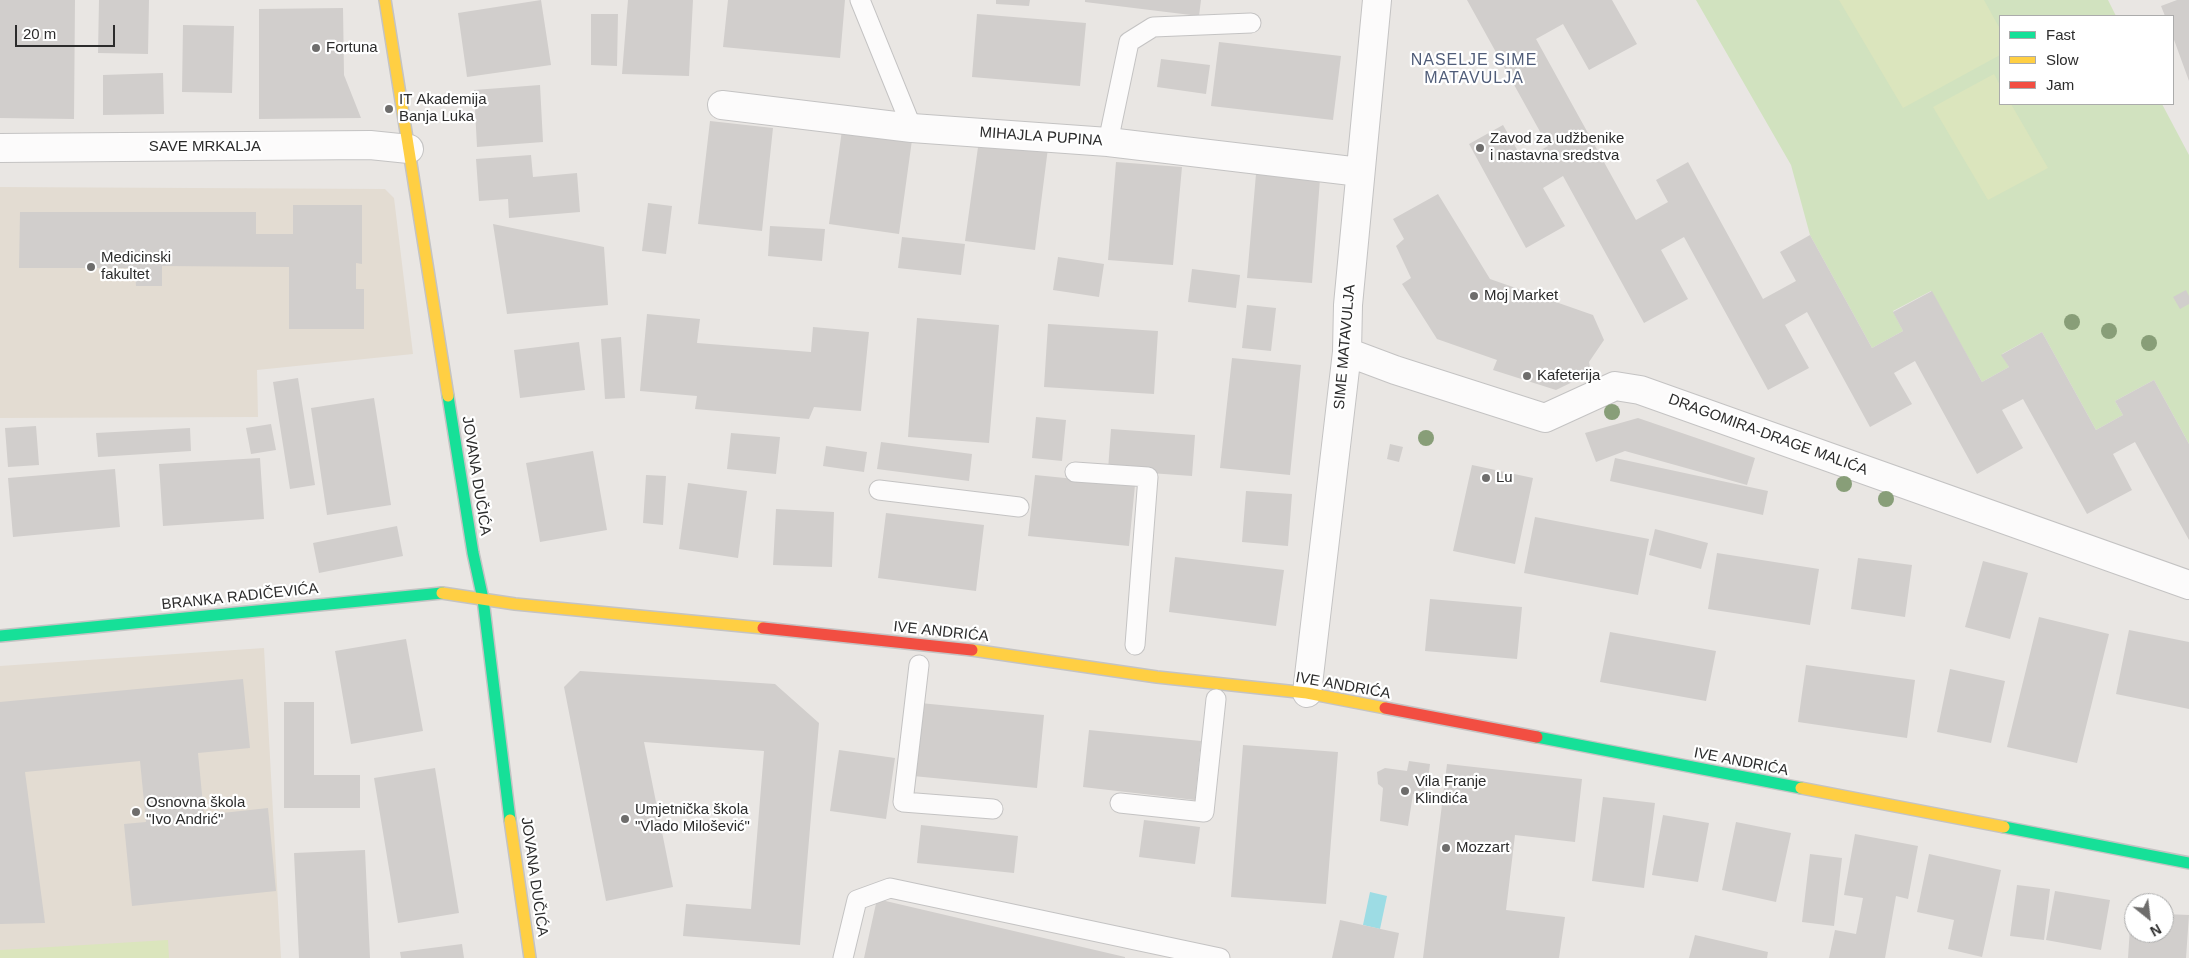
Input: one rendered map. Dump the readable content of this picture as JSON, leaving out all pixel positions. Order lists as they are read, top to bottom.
{
  "streets": {
    "street": [
      "MIHAJLA PUPINA",
      "SAVE MRKALJA",
      "SIME MATAVULJA",
      "DRAGOMIRA-DRAGE MALIĆA",
      "JOVANA DUČIĆA",
      "BRANKA RADIČEVIĆA",
      "IVE ANDRIĆA"
    ]
  },
  "crossings": [
    ["MIHAJLA PUPINA", "SIME MATAVULJA"],
    ["SAVE MRKALJA", "JOVANA DUČIĆA"],
    ["SIME MATAVULJA", "DRAGOMIRA-DRAGE MALIĆA"],
    ["SIME MATAVULJA", "IVE ANDRIĆA"],
    ["JOVANA DUČIĆA", "BRANKA RADIČEVIĆA"],
    ["JOVANA DUČIĆA", "IVE ANDRIĆA"],
    ["BRANKA RADIČEVIĆA", "IVE ANDRIĆA"]
  ],
  "districts": ["NASELJE SIME MATAVULJA"],
  "places": [
    "Fortuna",
    "IT Akademija Banja Luka",
    "Zavod za udžbenike i nastavna sredstva",
    "Medicinski fakultet",
    "Moj Market",
    "Kafeterija",
    "Lu",
    "Vila Franje Klindića",
    "Osnovna škola \"Ivo Andrić\"",
    "Umjetnička škola \"Vlado Milošević\"",
    "Mozzart"
  ],
  "legend": ["Fast", "Slow", "Jam"],
  "scale_bar": "20 m",
  "north": "bottom right"
}
